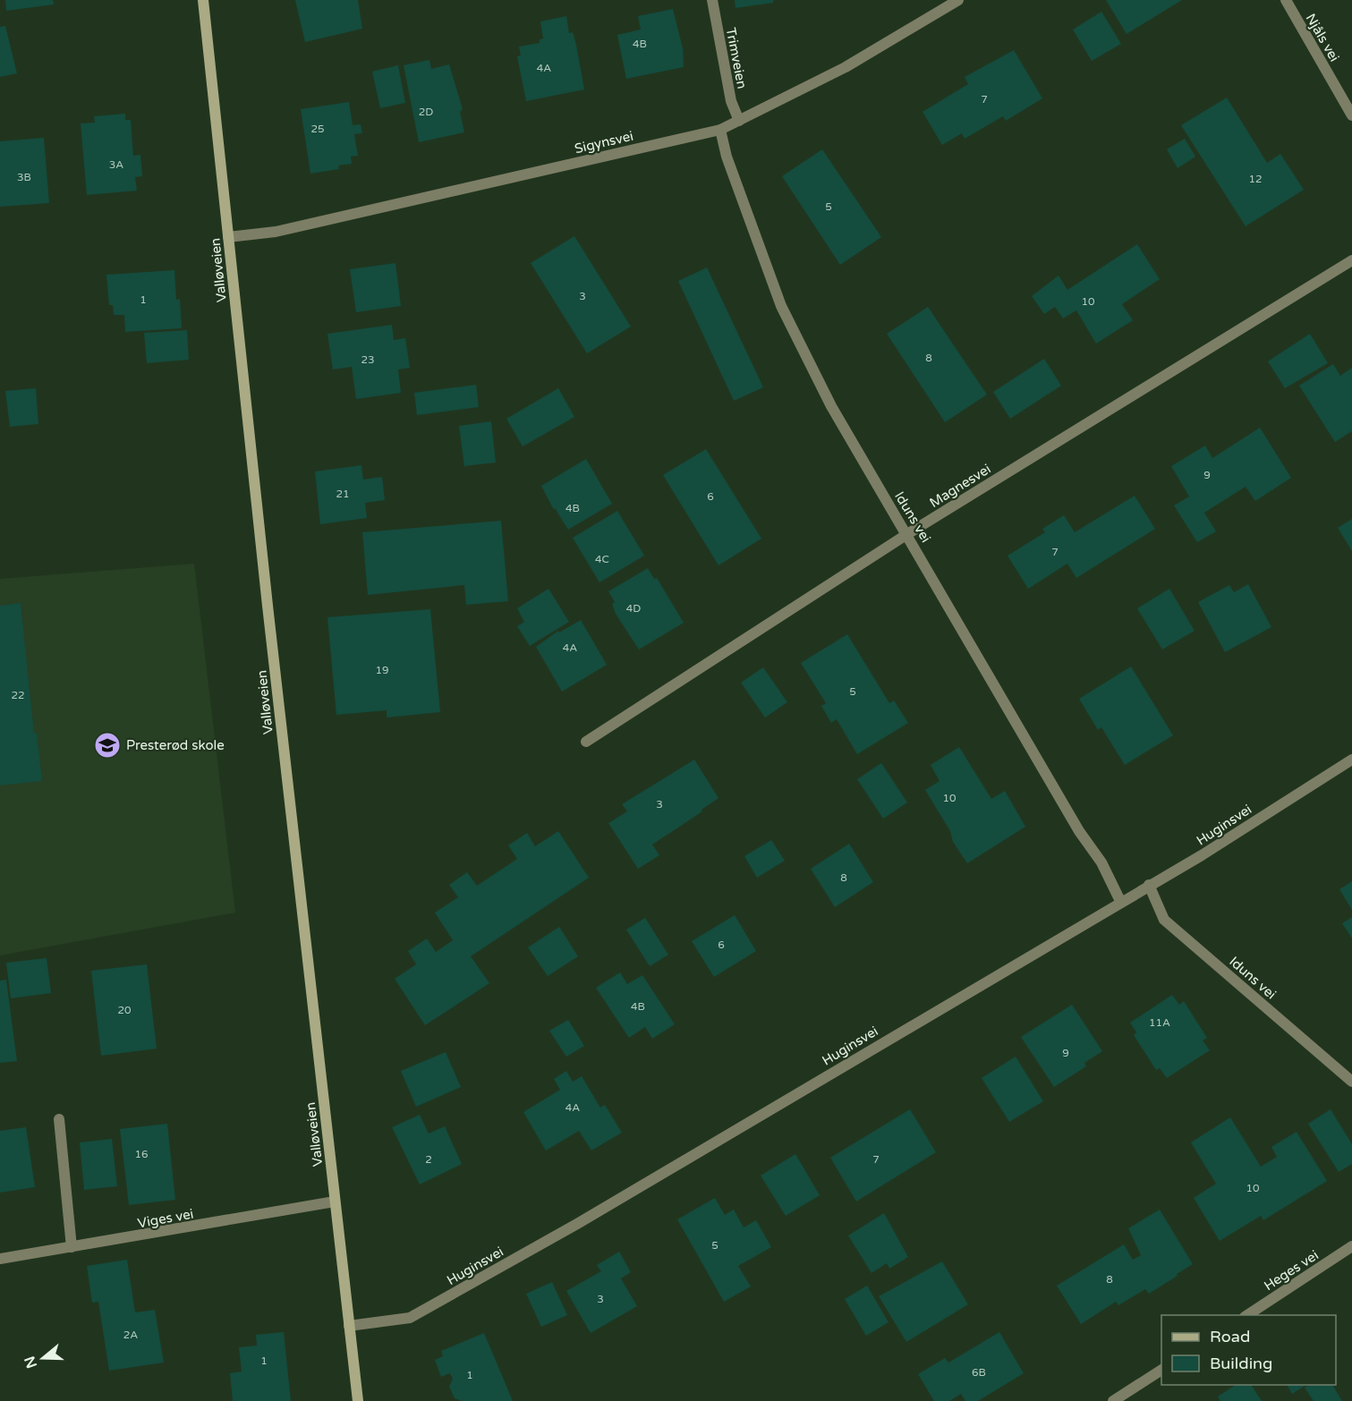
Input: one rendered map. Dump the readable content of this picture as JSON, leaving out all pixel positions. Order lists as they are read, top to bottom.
{
  "streets": {
    "main road": ["Valløveien"],
    "street": [
      "Njåls vei",
      "Trimveien",
      "Sigynsvei",
      "Magnesvei",
      "Iduns vei",
      "Huginsvei",
      "Viges vei",
      "Heges vei"
    ]
  },
  "crossings": [
    ["Trimveien", "Sigynsvei"],
    ["Sigynsvei", "Valløveien"],
    ["Sigynsvei", "Iduns vei"],
    ["Valløveien", "Huginsvei"],
    ["Valløveien", "Viges vei"],
    ["Magnesvei", "Iduns vei"],
    ["Iduns vei", "Huginsvei"]
  ],
  "places": {
    "school or university": ["Presterød skole"]
  },
  "house_numbers": [
    "4B",
    "4A",
    "7",
    "2D",
    "25",
    "3A",
    "3B",
    "12",
    "5",
    "3",
    "1",
    "10",
    "8",
    "23",
    "9",
    "21",
    "6",
    "4B",
    "7",
    "4C",
    "4D",
    "4A",
    "19",
    "5",
    "22",
    "10",
    "3",
    "8",
    "6",
    "4B",
    "20",
    "11A",
    "9",
    "4A",
    "16",
    "2",
    "7",
    "10",
    "5",
    "8",
    "3",
    "2A",
    "1",
    "6B",
    "1"
  ],
  "legend": ["Road", "Building"],
  "north": "left"
}
